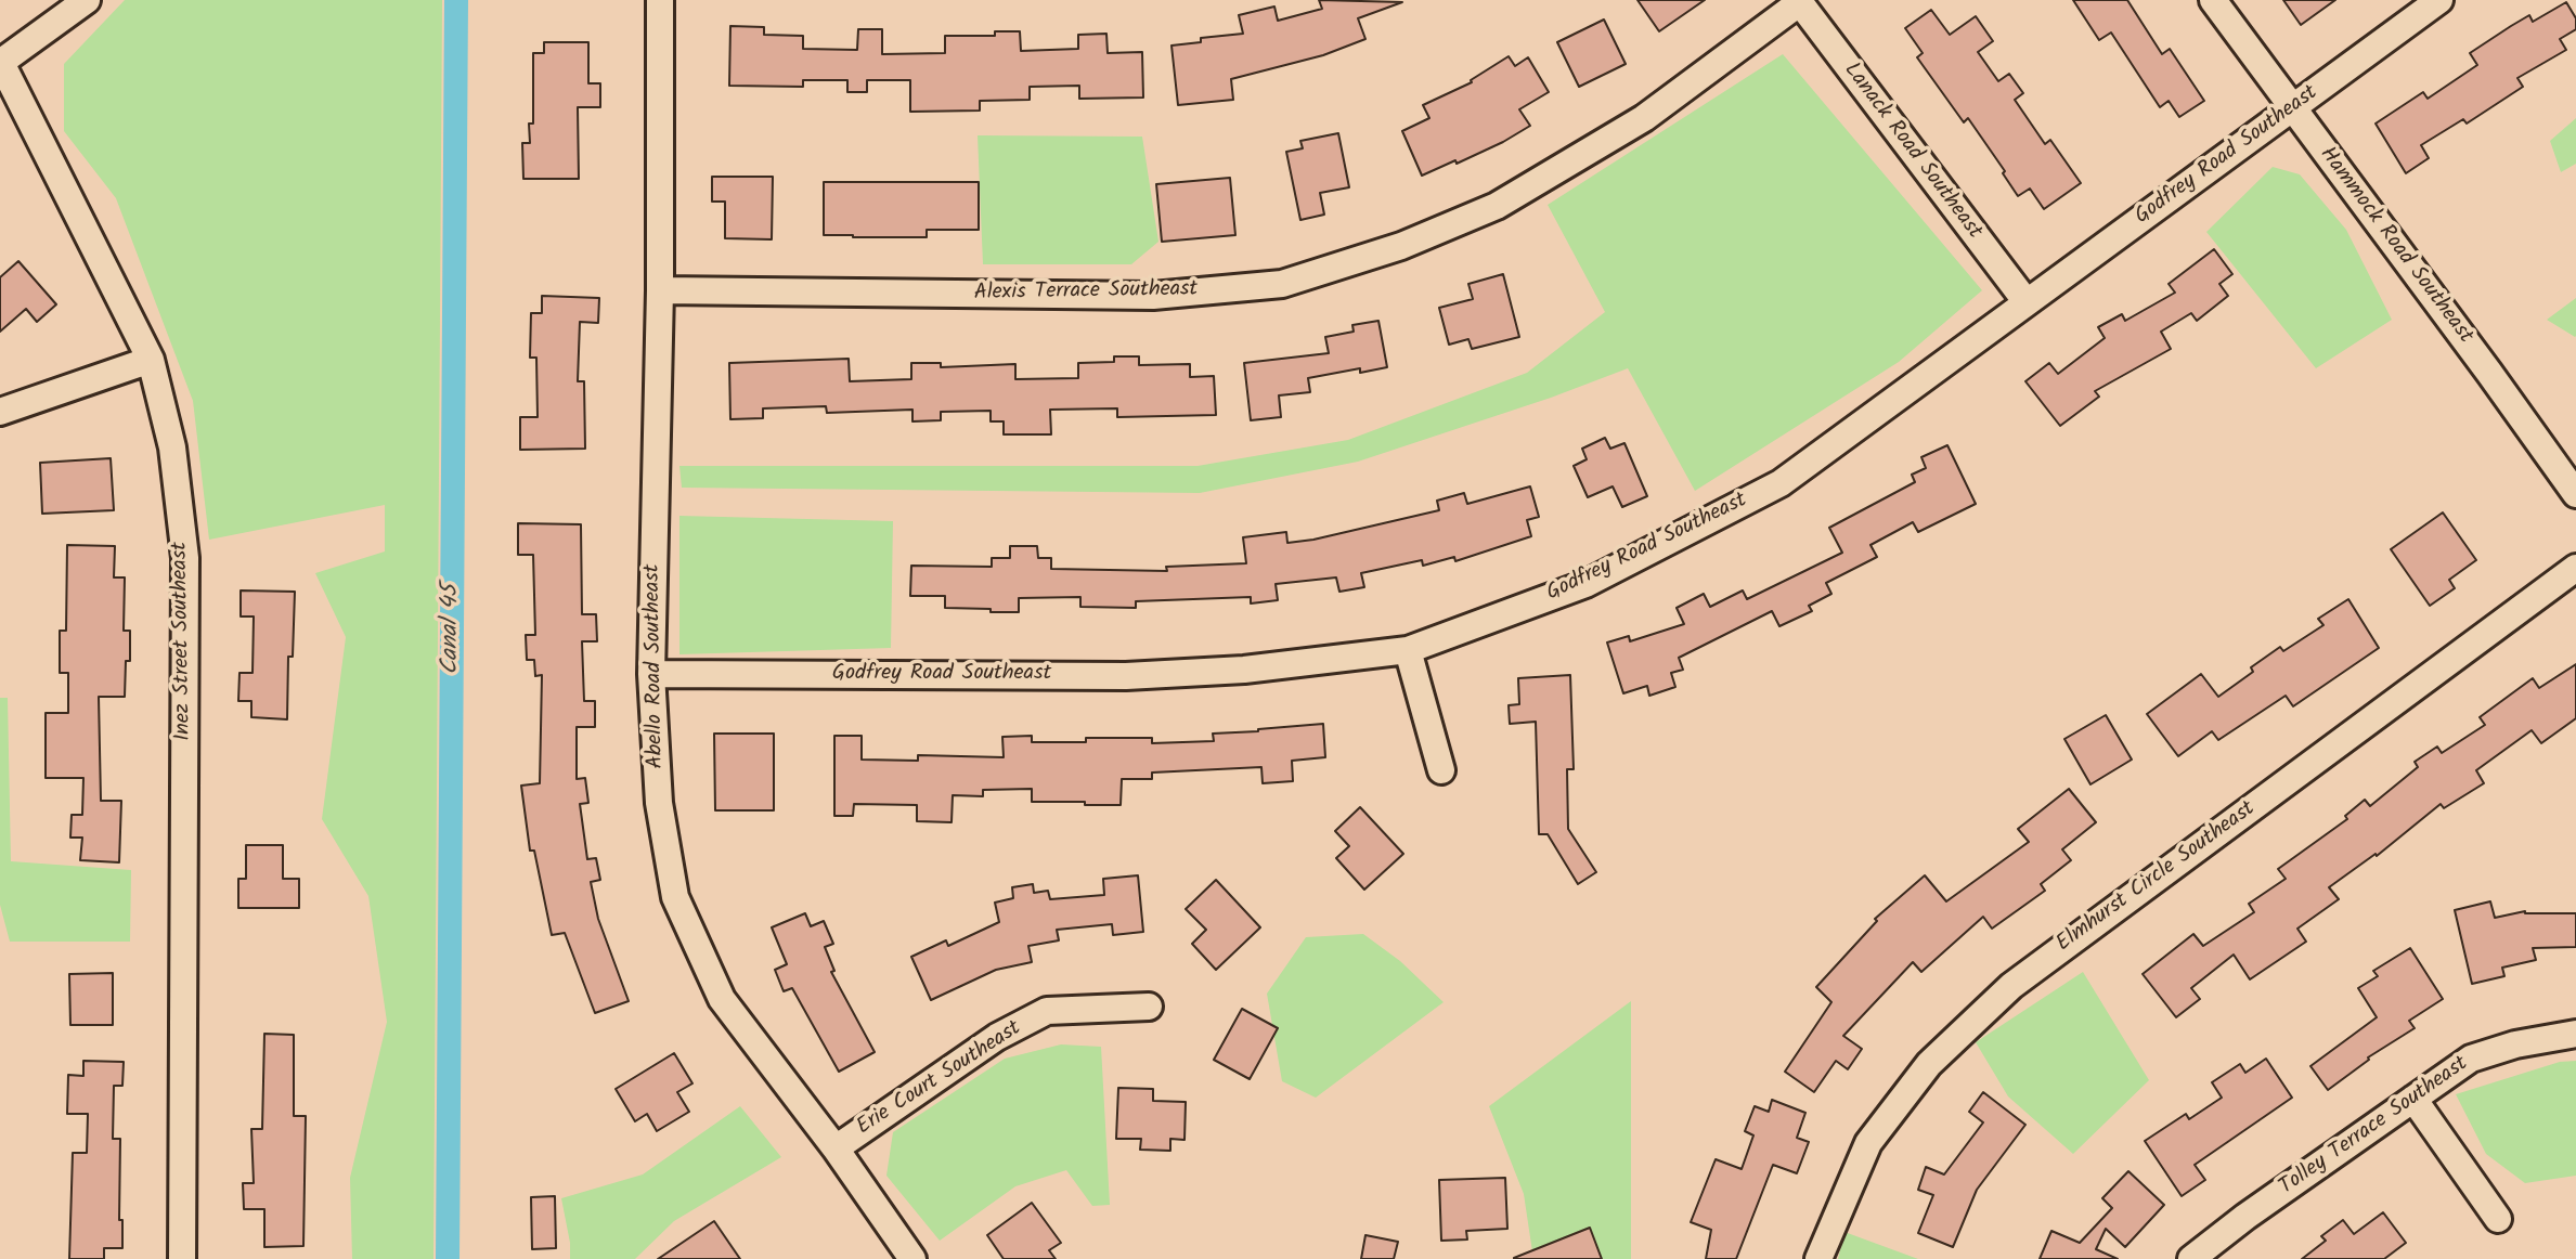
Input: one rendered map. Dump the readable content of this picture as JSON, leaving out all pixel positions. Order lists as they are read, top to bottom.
{
  "streets": {
    "street": [
      "Lanack Road Southeast",
      "Godfrey Road Southeast",
      "Hammock Road Southeast",
      "Alexis Terrace Southeast",
      "Inez Street Southeast",
      "Abello Road Southeast",
      "Elmhurst Circle Southeast",
      "Erie Court Southeast",
      "Tolley Terrace Southeast"
    ]
  },
  "crossings": [
    ["Lanack Road Southeast", "Godfrey Road Southeast"],
    ["Lanack Road Southeast", "Alexis Terrace Southeast"],
    ["Godfrey Road Southeast", "Hammock Road Southeast"],
    ["Godfrey Road Southeast", "Abello Road Southeast"],
    ["Alexis Terrace Southeast", "Abello Road Southeast"],
    ["Abello Road Southeast", "Erie Court Southeast"]
  ],
  "water": ["Canal 45"]
}
